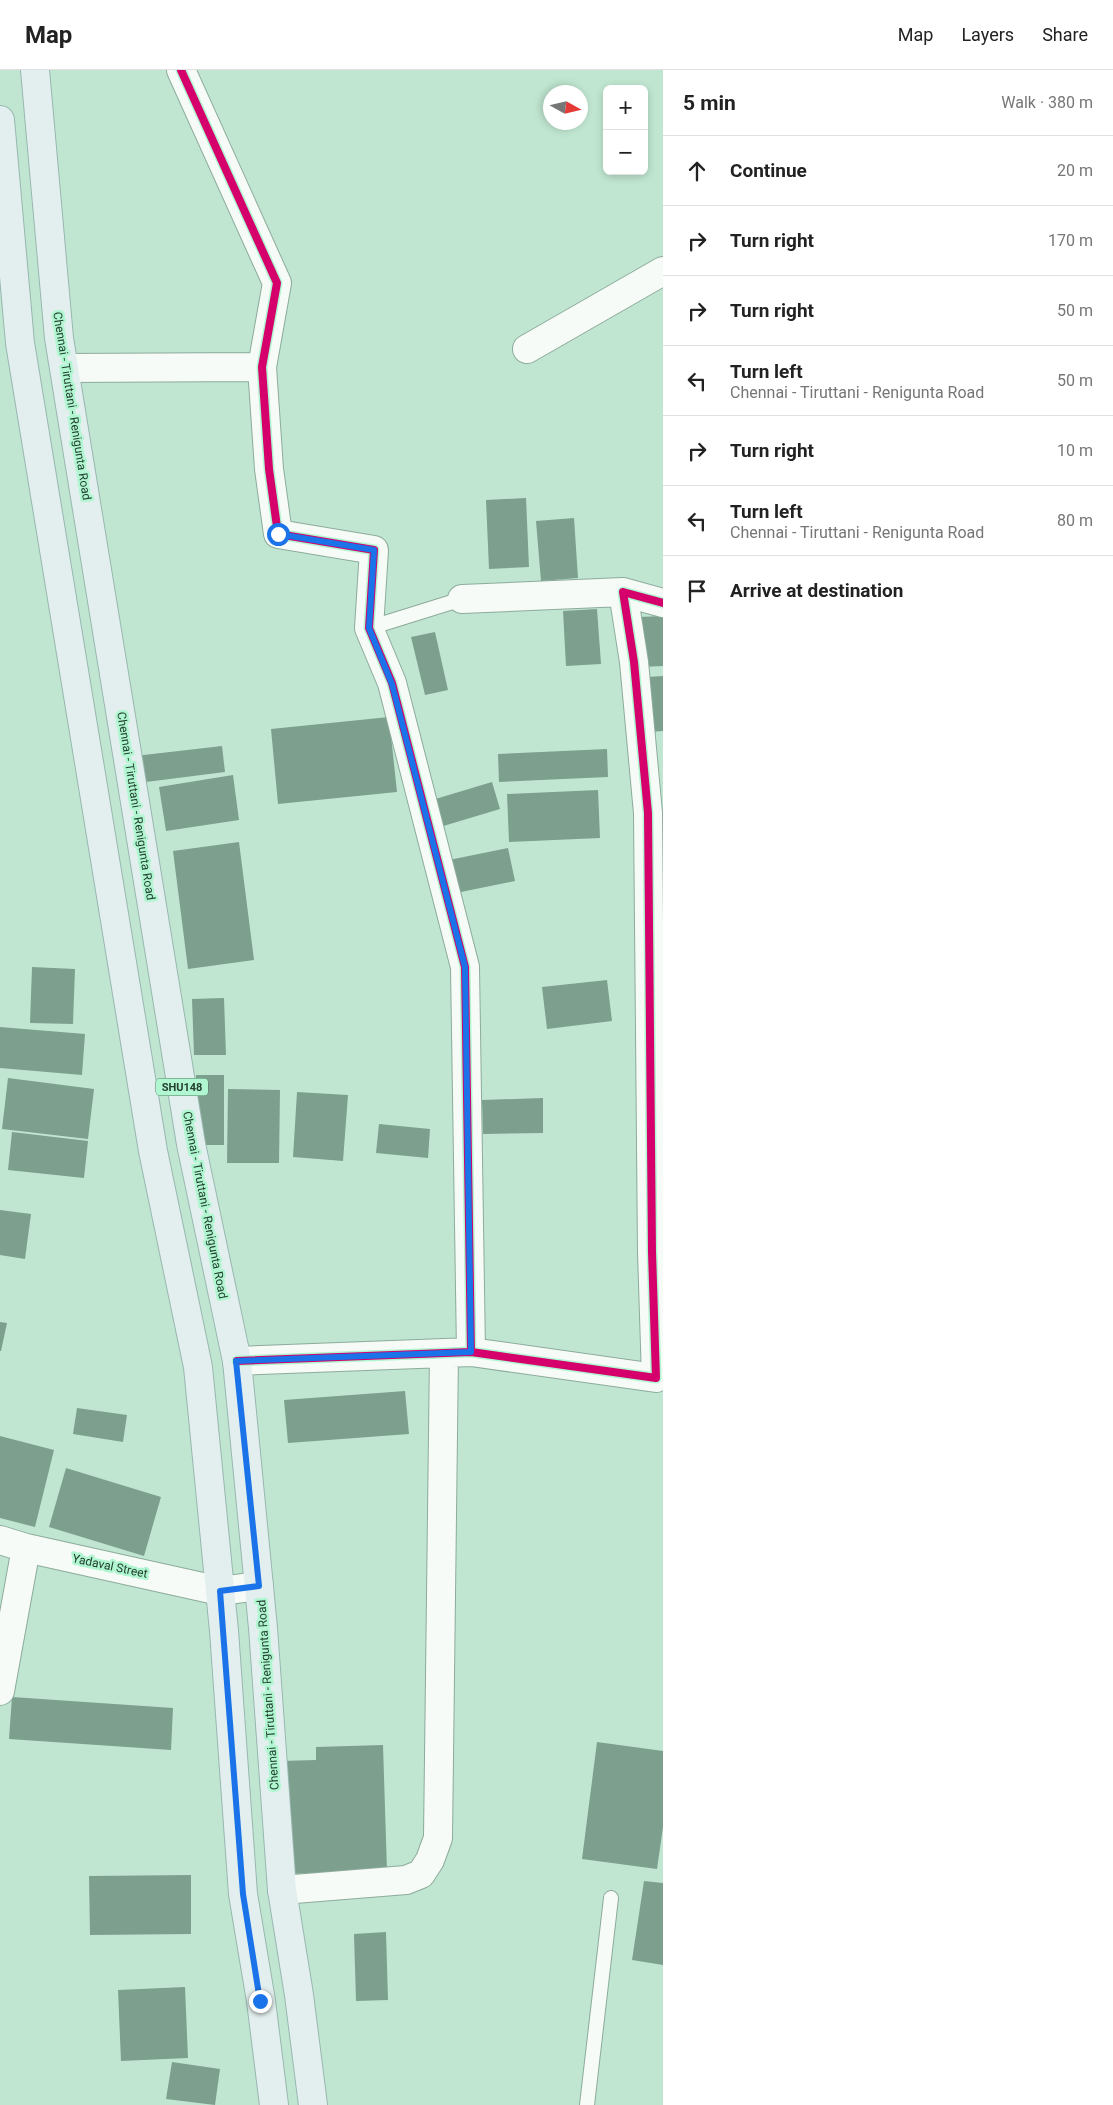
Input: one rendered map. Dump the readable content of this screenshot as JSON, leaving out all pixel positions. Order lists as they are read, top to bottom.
{
  "streets": {
    "main road": ["Chennai - Tiruttani - Renigunta Road", "SHU148"],
    "street": ["Yadaval Street"]
  },
  "crossings": [
    ["Chennai - Tiruttani - Renigunta Road", "Yadaval Street"],
    ["SHU148", "Yadaval Street"]
  ],
  "north": "right",
  "page": {
    "header": "Map",
    "nav": ["Map", "Layers", "Share"],
    "heading": ["5 min", "Walk · 380 m"],
    "map_buttons": ["+", "−"],
    "list": [
      ["Continue", "20 m"],
      ["Turn right", "170 m"],
      ["Turn right", "50 m"],
      ["Turn left", "Chennai - Tiruttani - Renigunta Road", "50 m"],
      ["Turn right", "10 m"],
      ["Turn left", "Chennai - Tiruttani - Renigunta Road", "80 m"],
      "Arrive at destination"
    ]
  }
}
